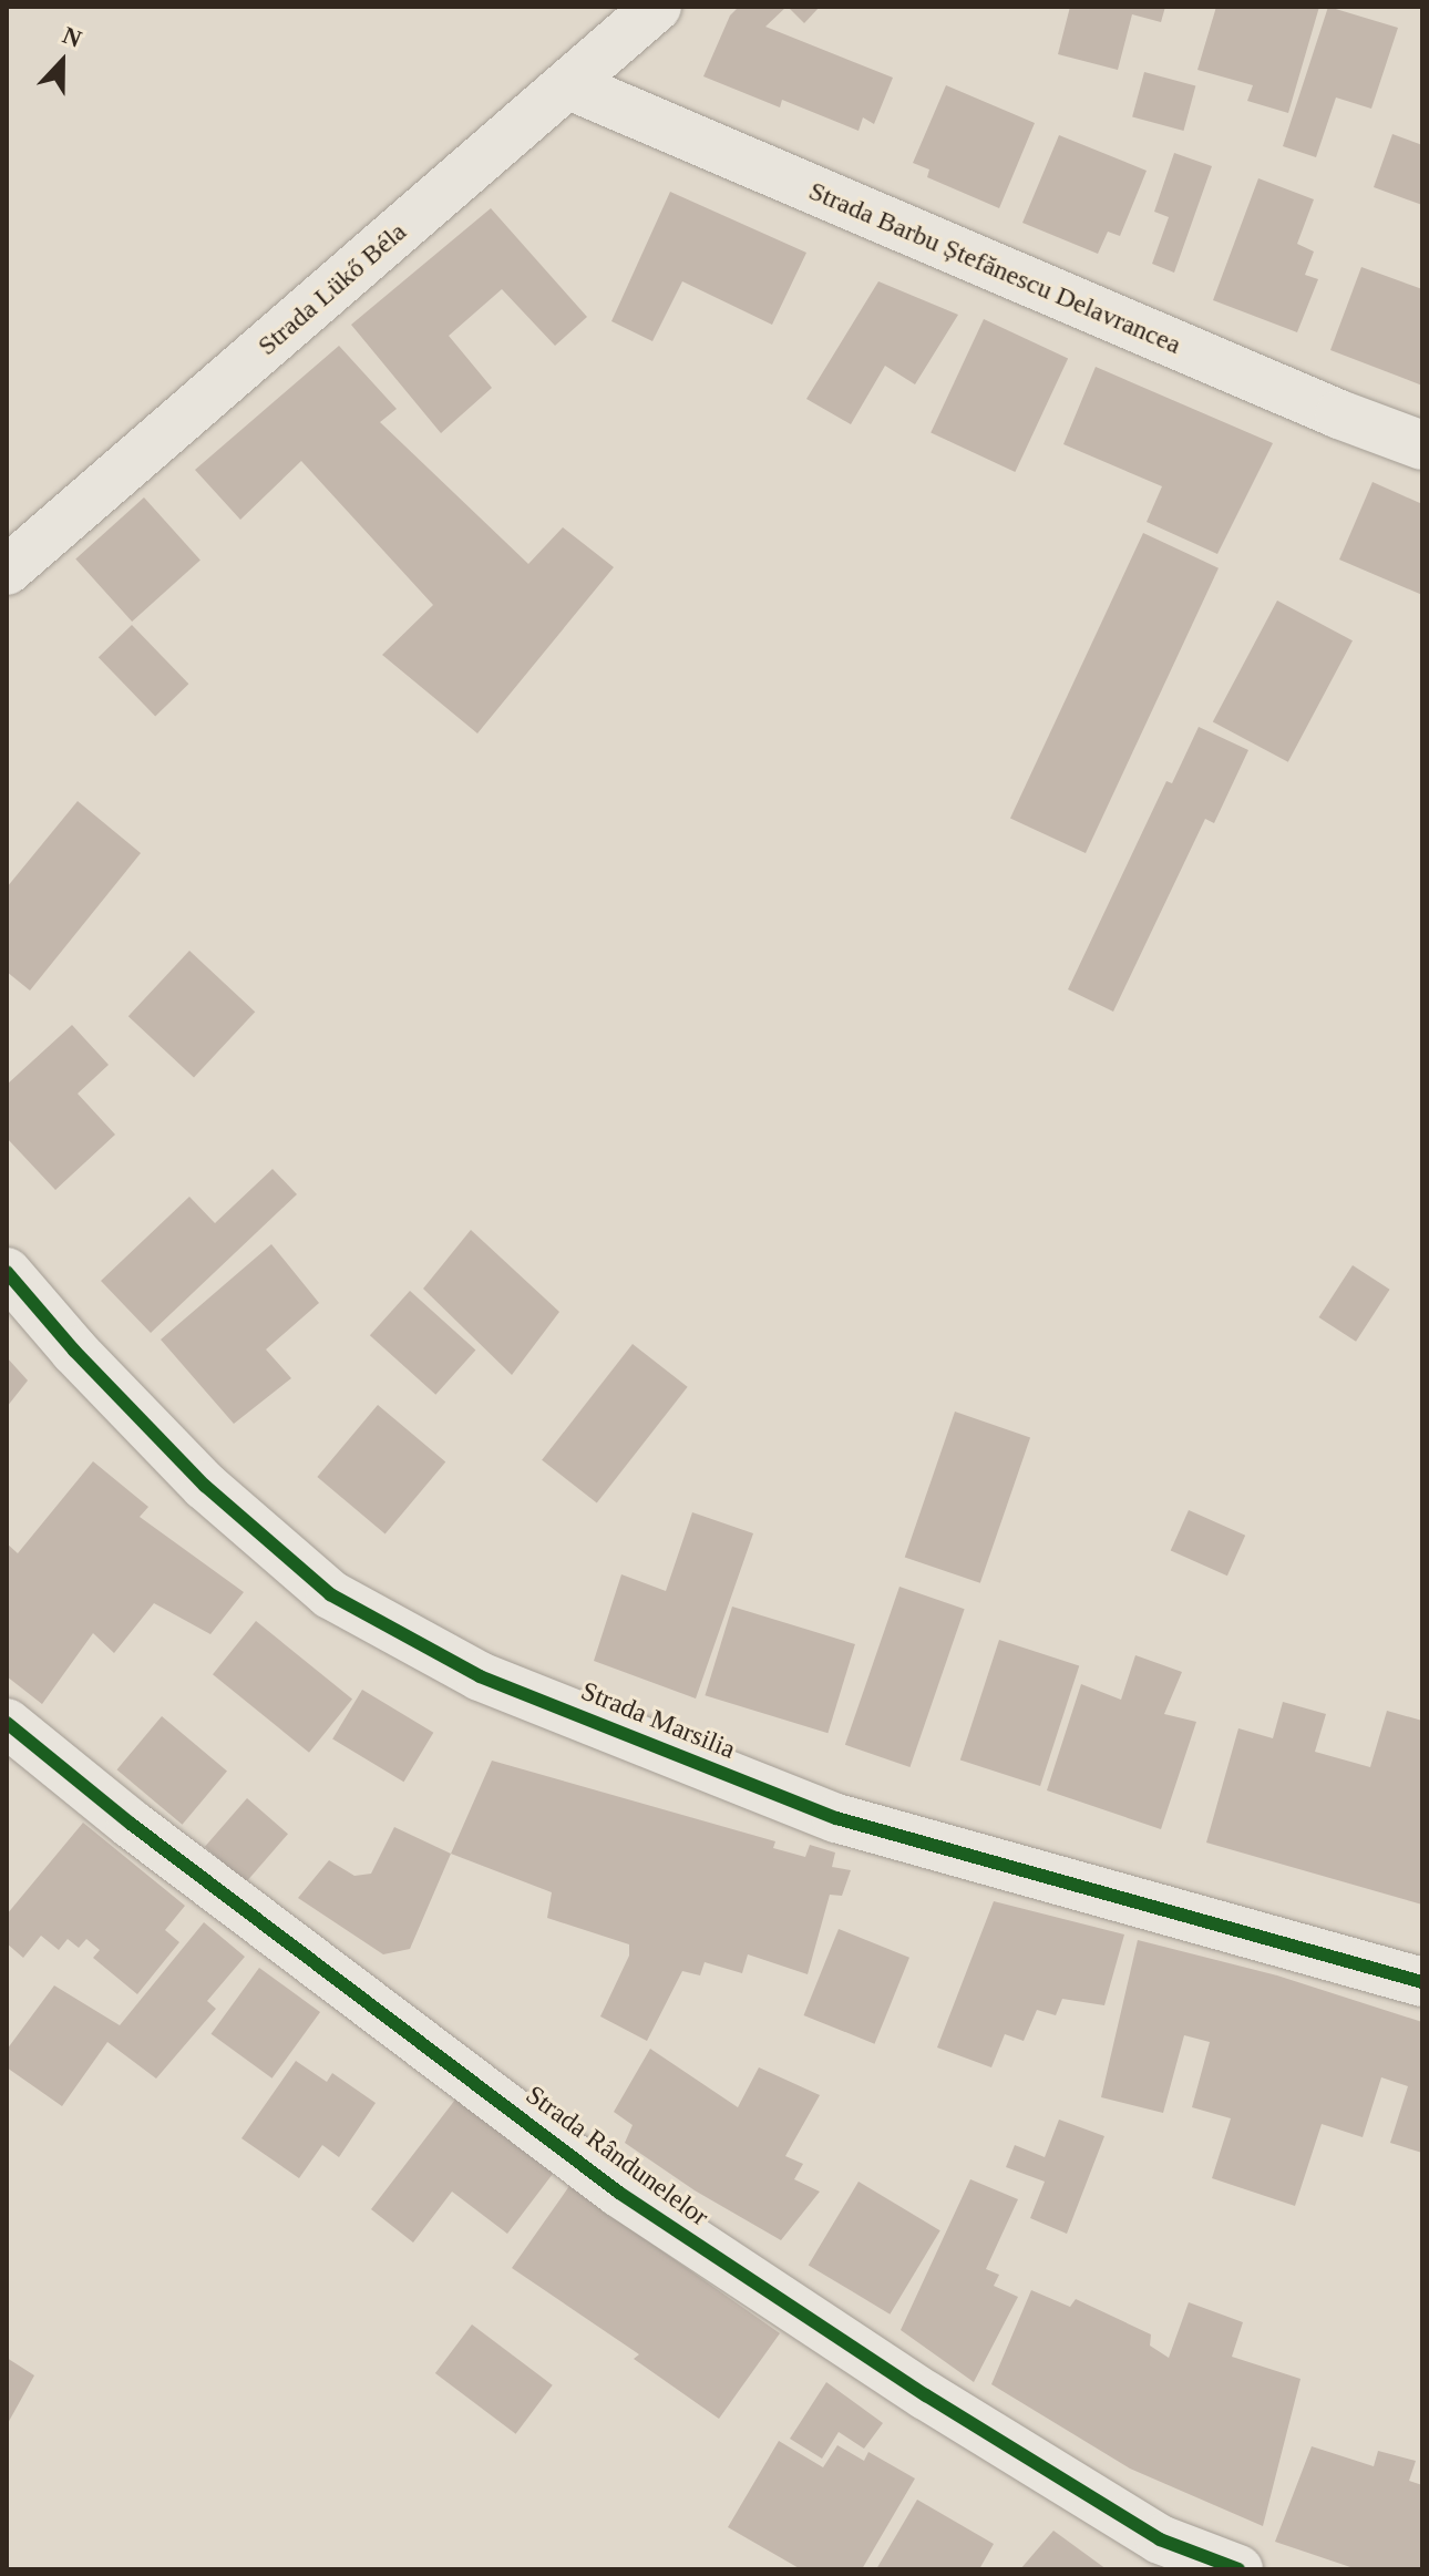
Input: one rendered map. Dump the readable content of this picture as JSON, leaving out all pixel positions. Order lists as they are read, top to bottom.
{
  "streets": {
    "street": [
      "Strada Barbu Ștefănescu Delavrancea",
      "Strada Lükő Béla",
      "Strada Marsilia",
      "Strada Rândunelelor"
    ]
  },
  "crossings": [
    ["Strada Barbu Ștefănescu Delavrancea", "Strada Lükő Béla"]
  ],
  "north": "top"
}
